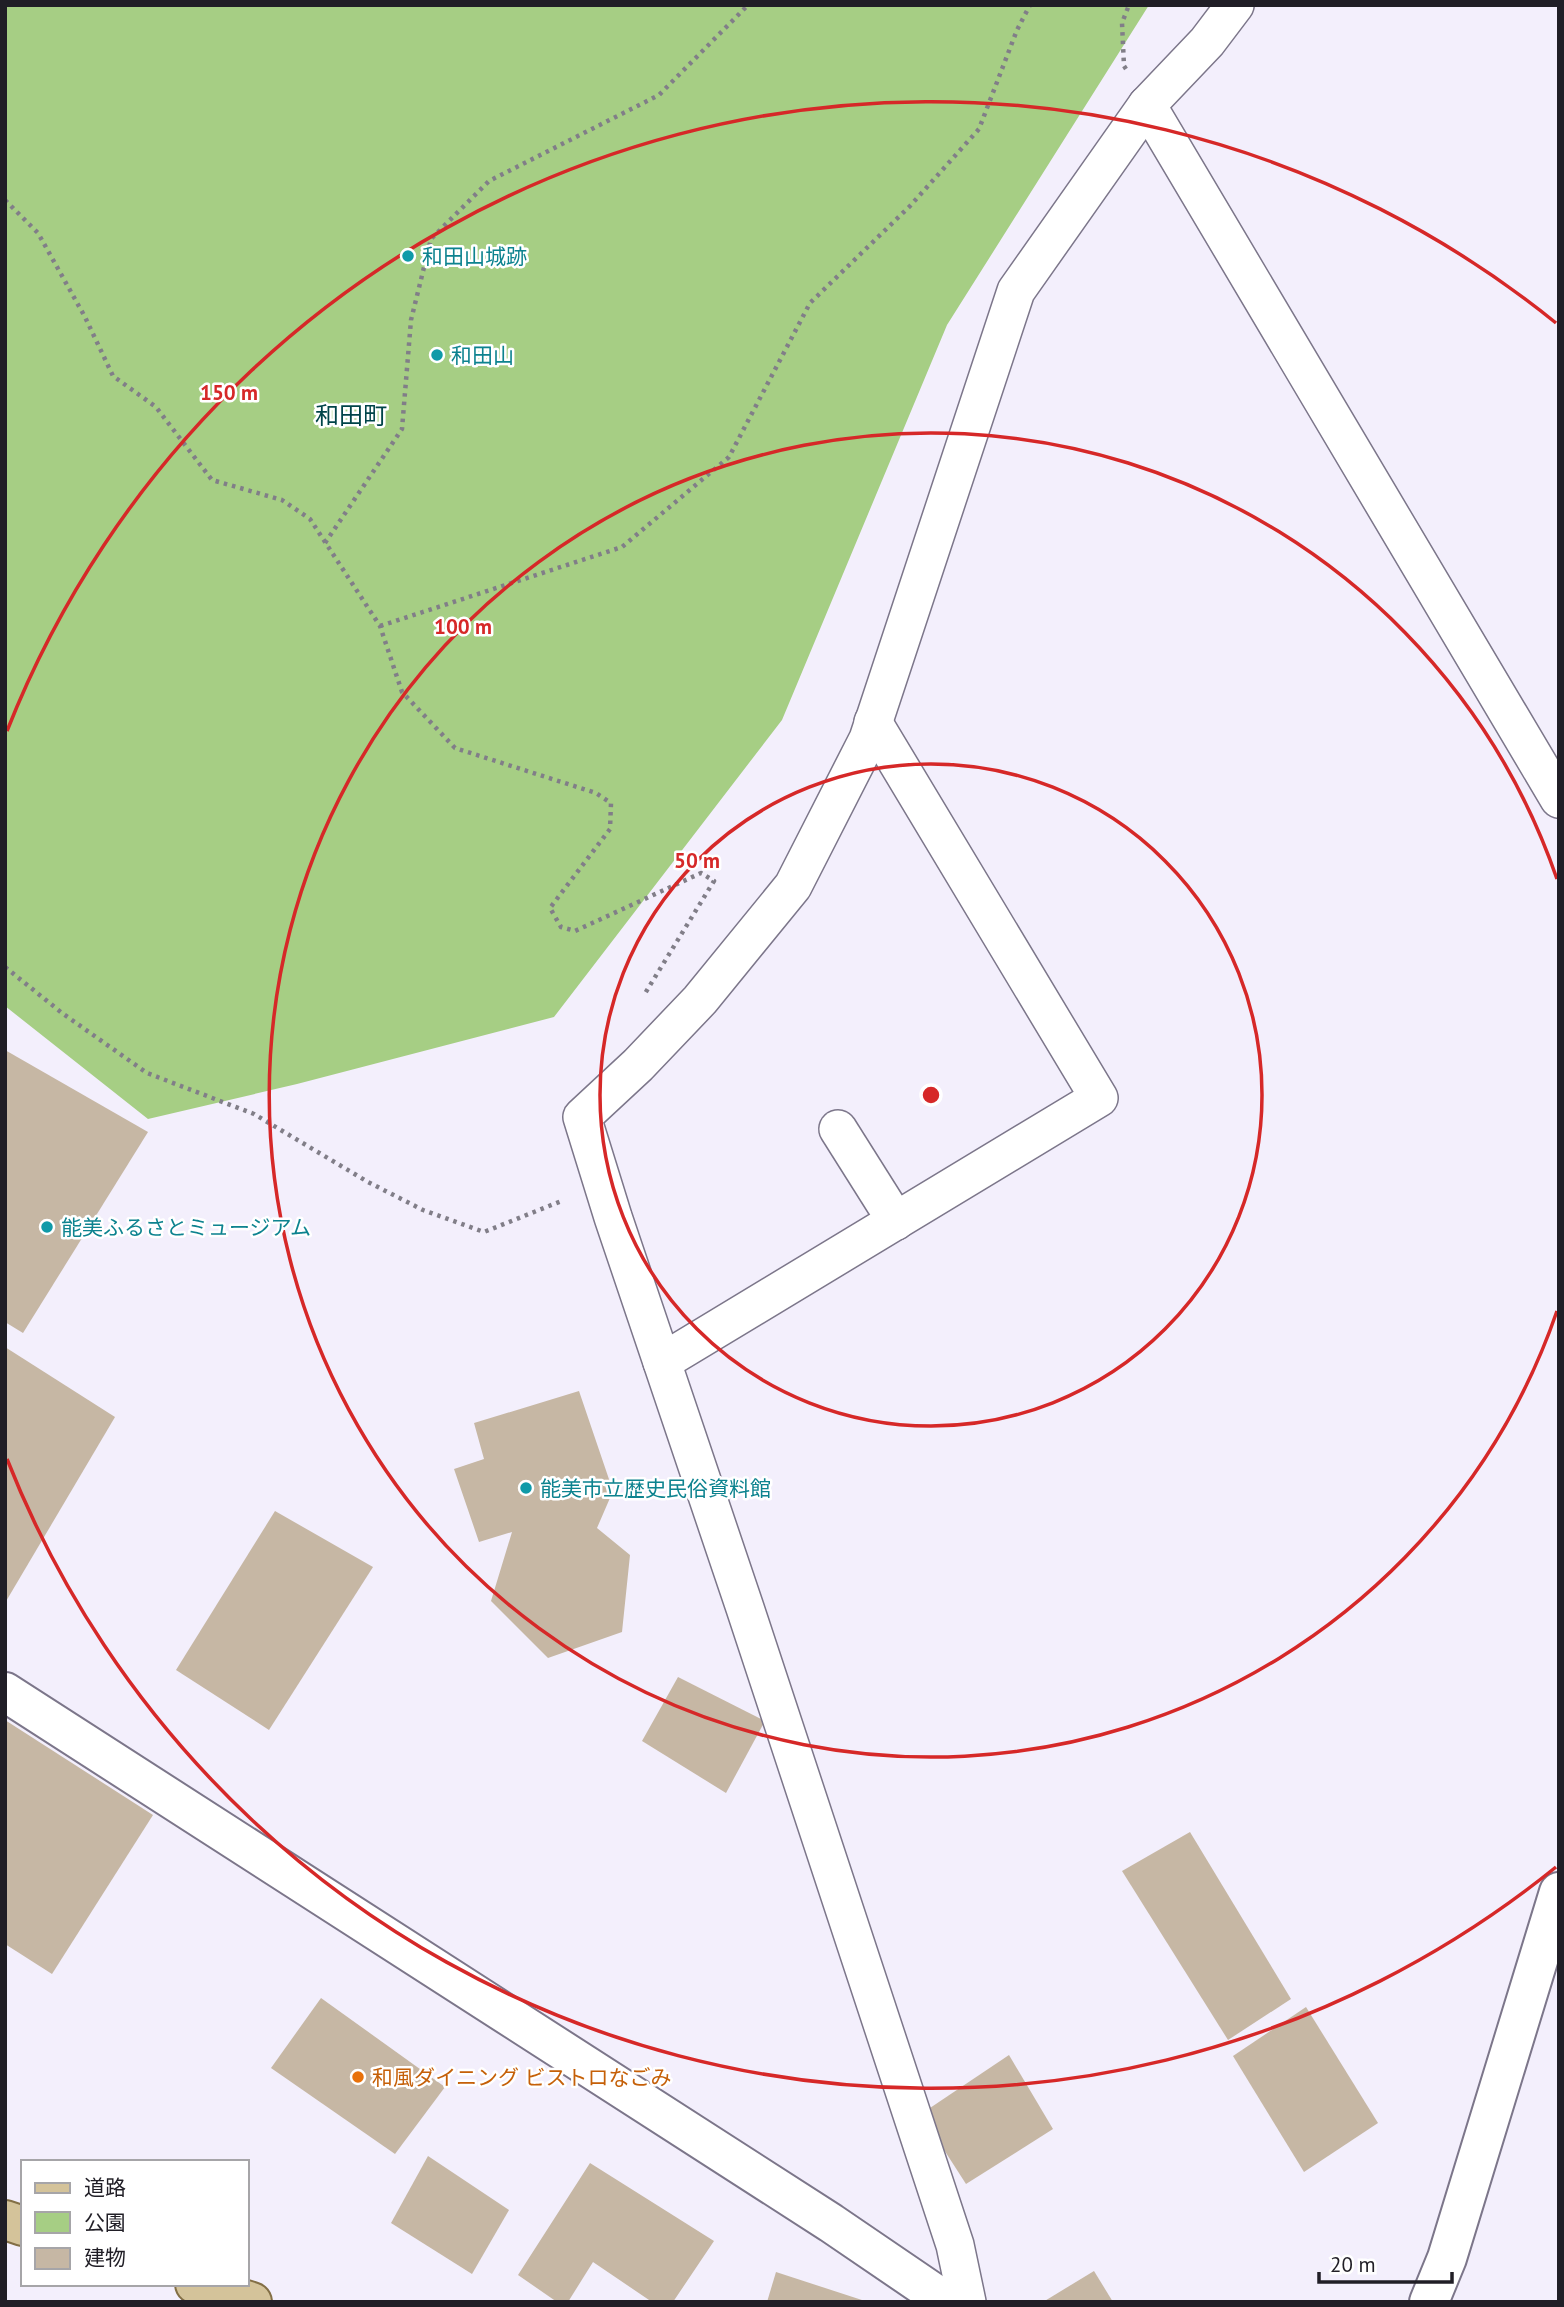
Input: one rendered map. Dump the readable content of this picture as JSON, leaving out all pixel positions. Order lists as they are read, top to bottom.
{
  "districts": ["和田町"],
  "places": [
    "和田山城跡",
    "和田山",
    "能美ふるさとミュージアム",
    "能美市立歴史民俗資料館",
    "和風ダイニング ビストロなごみ"
  ],
  "legend": ["道路", "公園", "建物"],
  "scale_bar": "20 m",
  "rings": ["150 m", "100 m", "50 m"]
}
